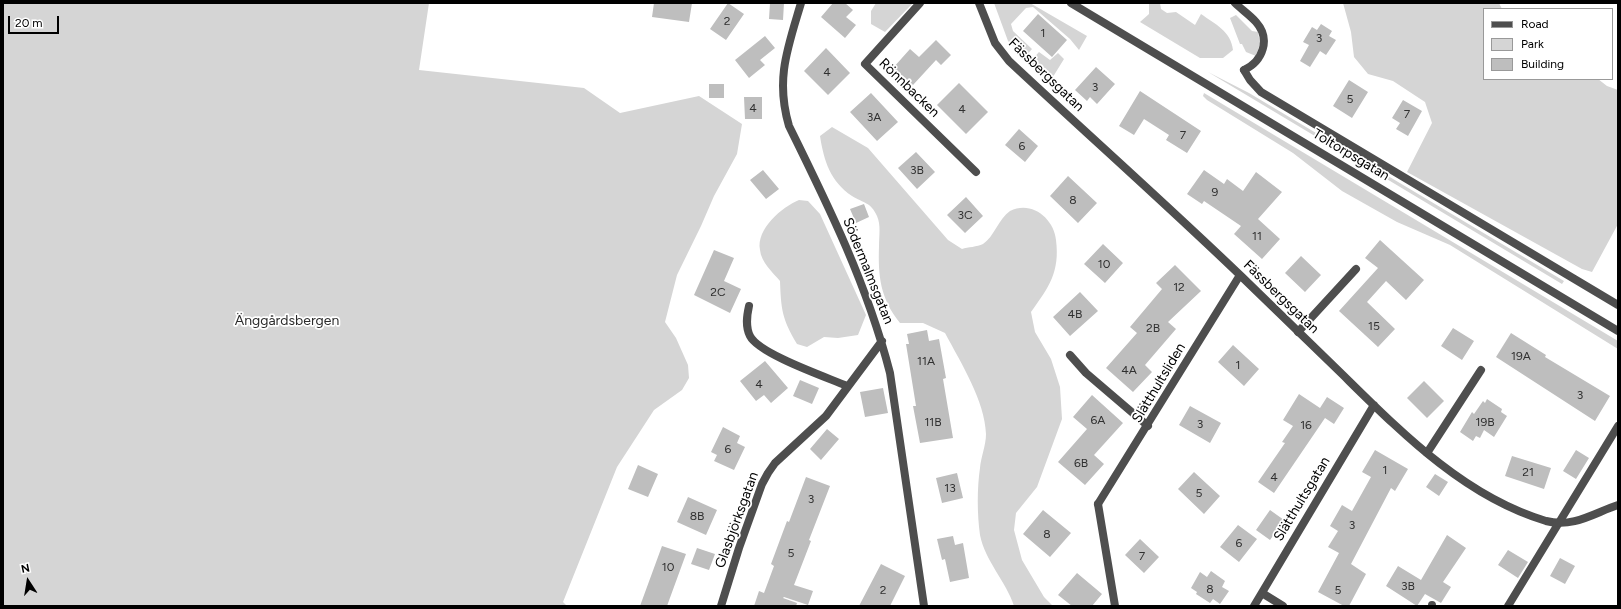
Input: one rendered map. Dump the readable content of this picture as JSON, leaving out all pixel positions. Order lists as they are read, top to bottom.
{
  "streets": {
    "street": [
      "Fässbergsgatan",
      "Rönnbacken",
      "Toltorpsgatan",
      "Södermalmsgatan",
      "Slätthultsliden",
      "Slätthultsgatan",
      "Glasbjörksgatan"
    ]
  },
  "crossings": [
    ["Fässbergsgatan", "Slätthultsliden"],
    ["Fässbergsgatan", "Slätthultsgatan"],
    ["Södermalmsgatan", "Glasbjörksgatan"]
  ],
  "parks": ["Änggårdsbergen"],
  "house_numbers": [
    "2",
    "1",
    "3",
    "4",
    "3",
    "5",
    "4",
    "4",
    "7",
    "3A",
    "7",
    "6",
    "3B",
    "9",
    "8",
    "3C",
    "11",
    "10",
    "12",
    "2C",
    "4B",
    "15",
    "2B",
    "19A",
    "11A",
    "1",
    "4A",
    "4",
    "3",
    "6A",
    "11B",
    "19B",
    "3",
    "16",
    "6",
    "6B",
    "1",
    "21",
    "4",
    "13",
    "5",
    "3",
    "8B",
    "3",
    "8",
    "6",
    "5",
    "7",
    "10",
    "3B",
    "8",
    "2",
    "5"
  ],
  "legend": ["Road", "Park", "Building"],
  "scale_bar": "20 m",
  "north": "top"
}
